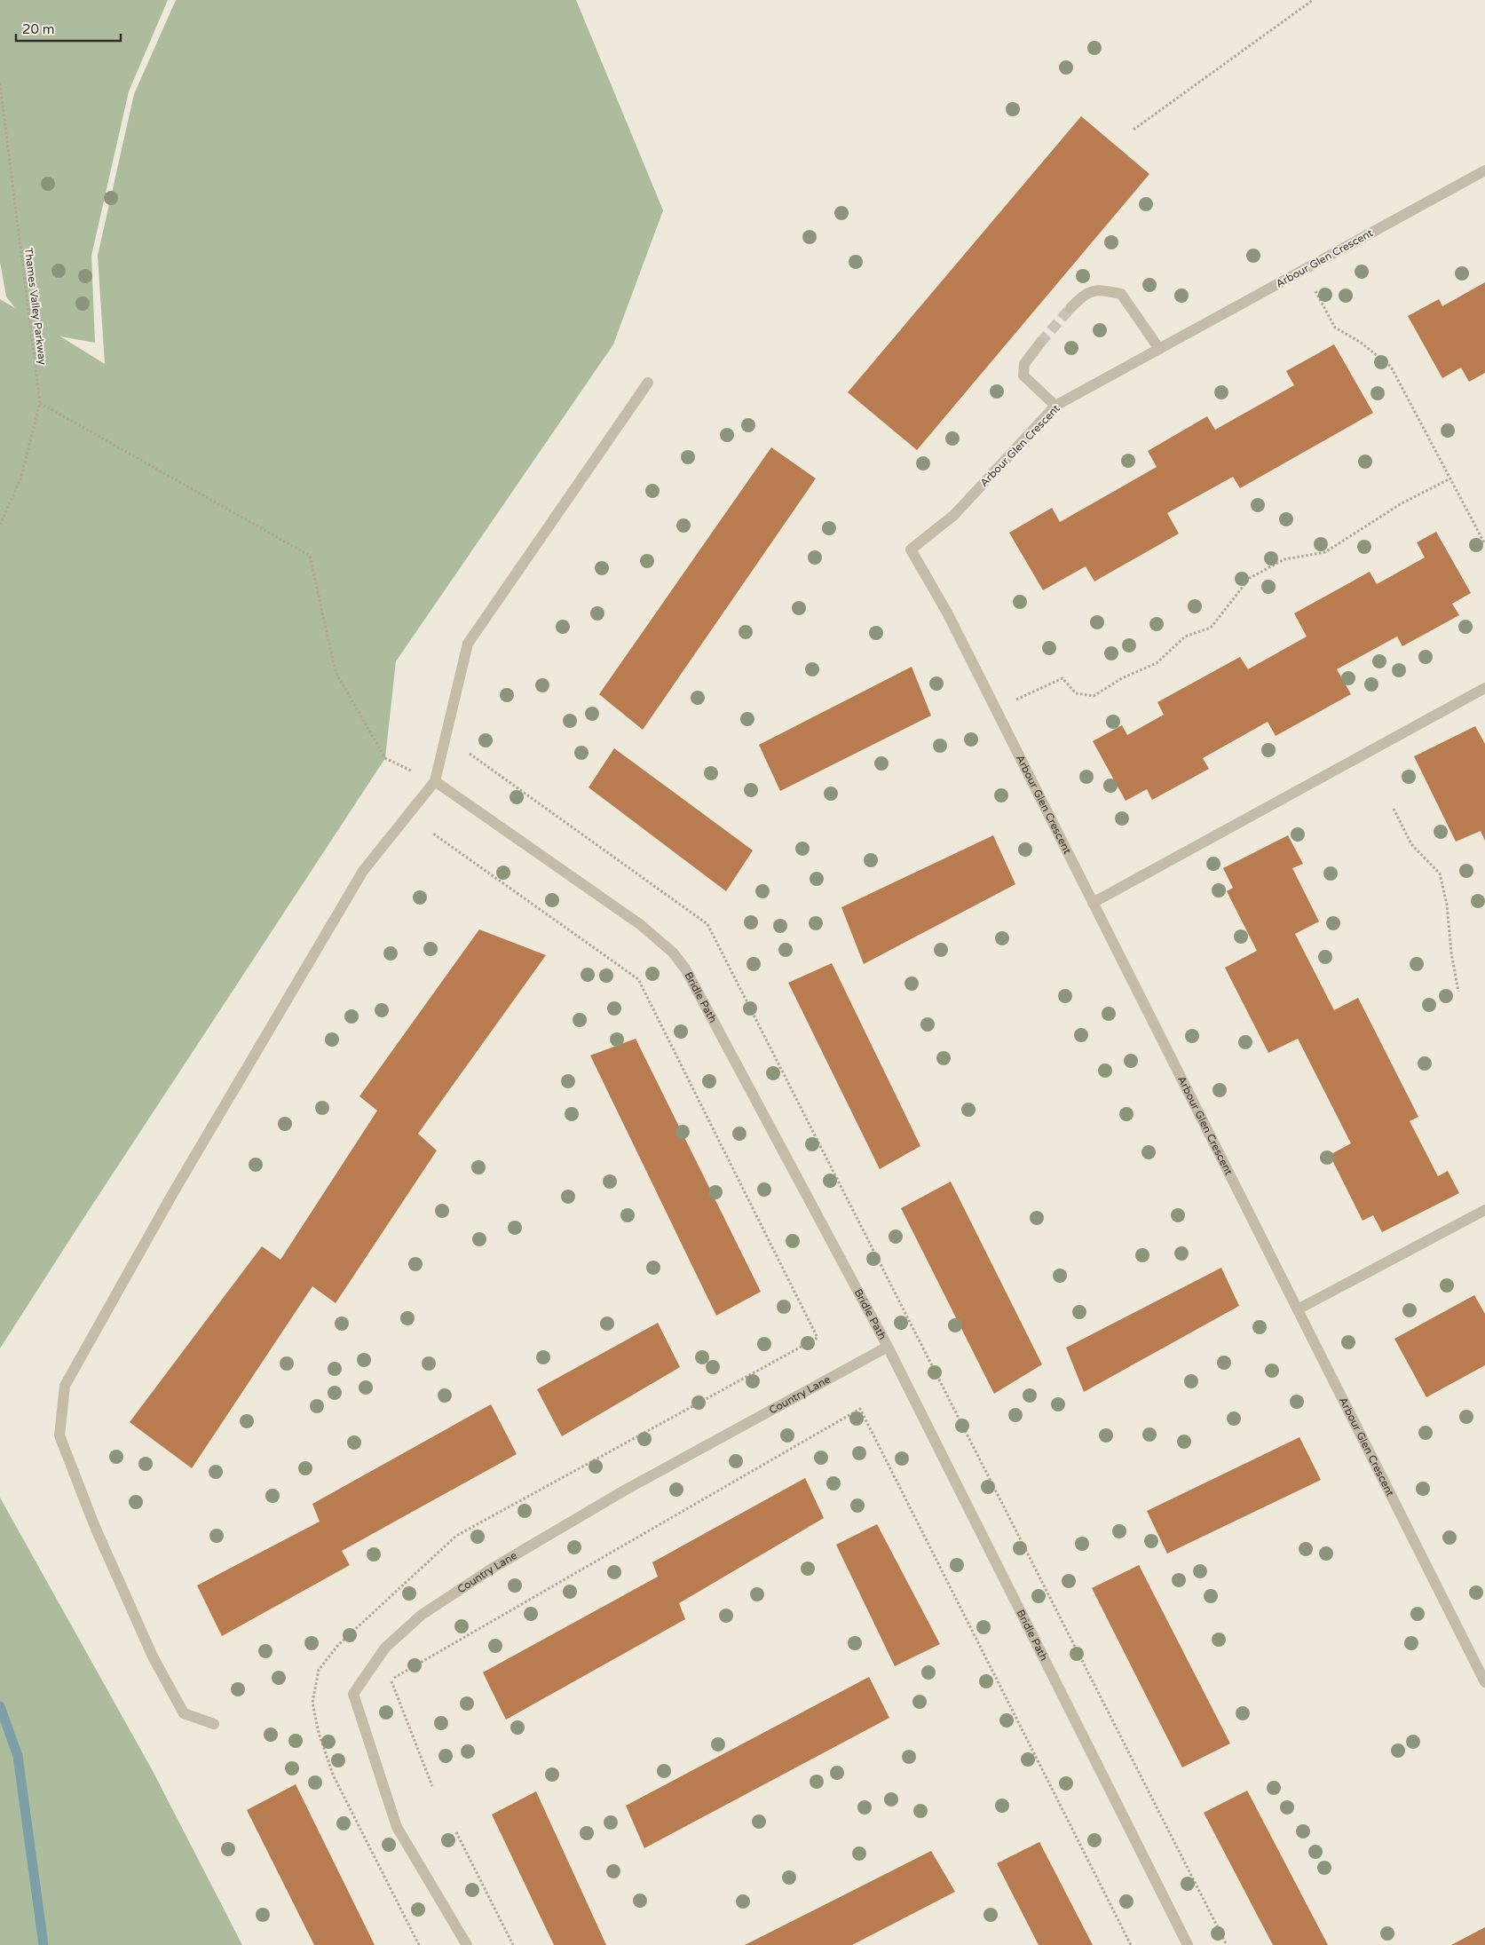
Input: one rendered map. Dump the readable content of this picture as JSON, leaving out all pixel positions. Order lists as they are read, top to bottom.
{
  "streets": {
    "street": ["Arbour Glen Crescent", "Bridle Path", "Country Lane"],
    "path": ["Thames Valley Parkway"]
  },
  "crossings": [
    ["Bridle Path", "Country Lane"]
  ],
  "scale_bar": "20 m"
}
